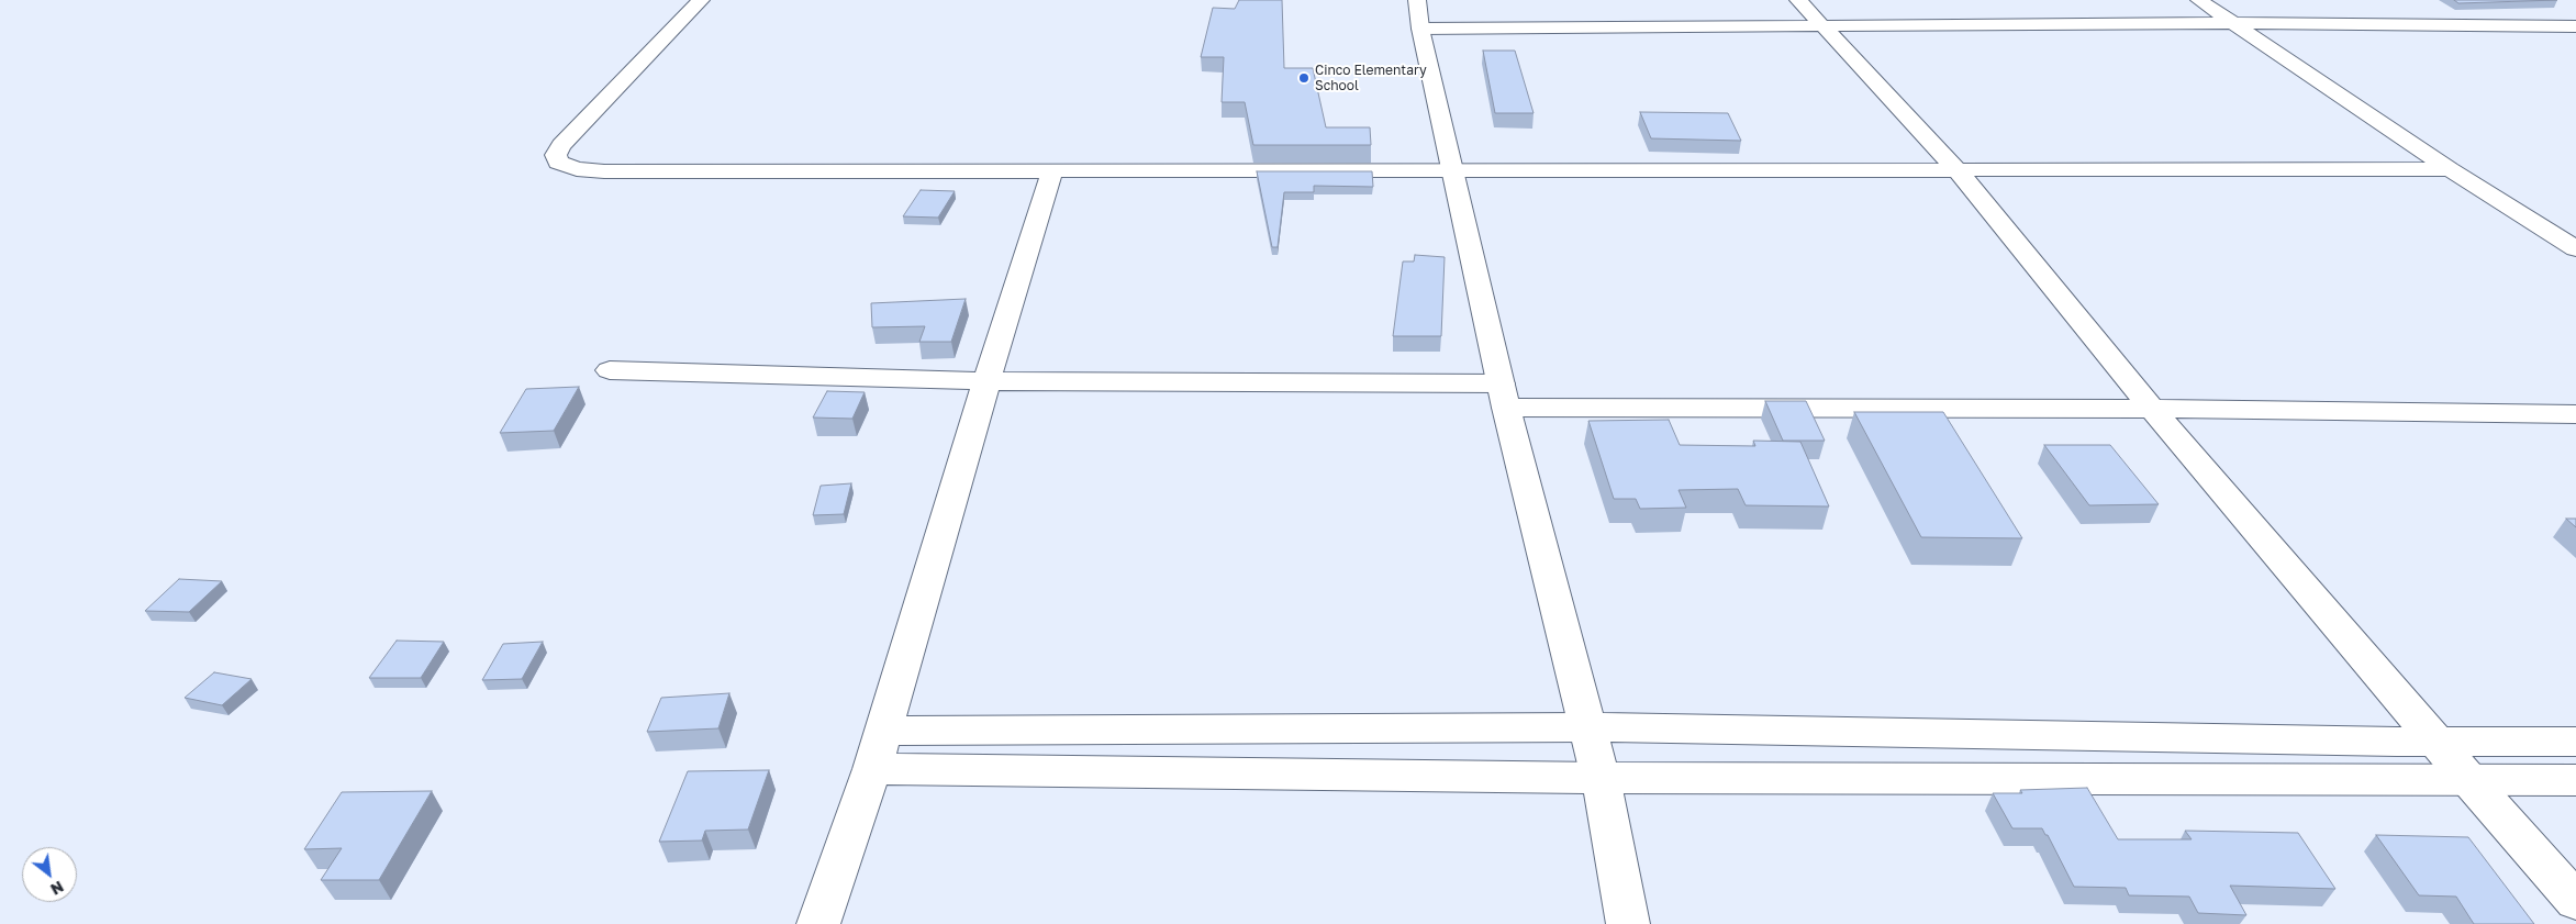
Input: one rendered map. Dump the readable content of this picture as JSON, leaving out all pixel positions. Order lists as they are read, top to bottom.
{
  "places": ["Cinco Elementary School"],
  "north": "bottom right"
}
